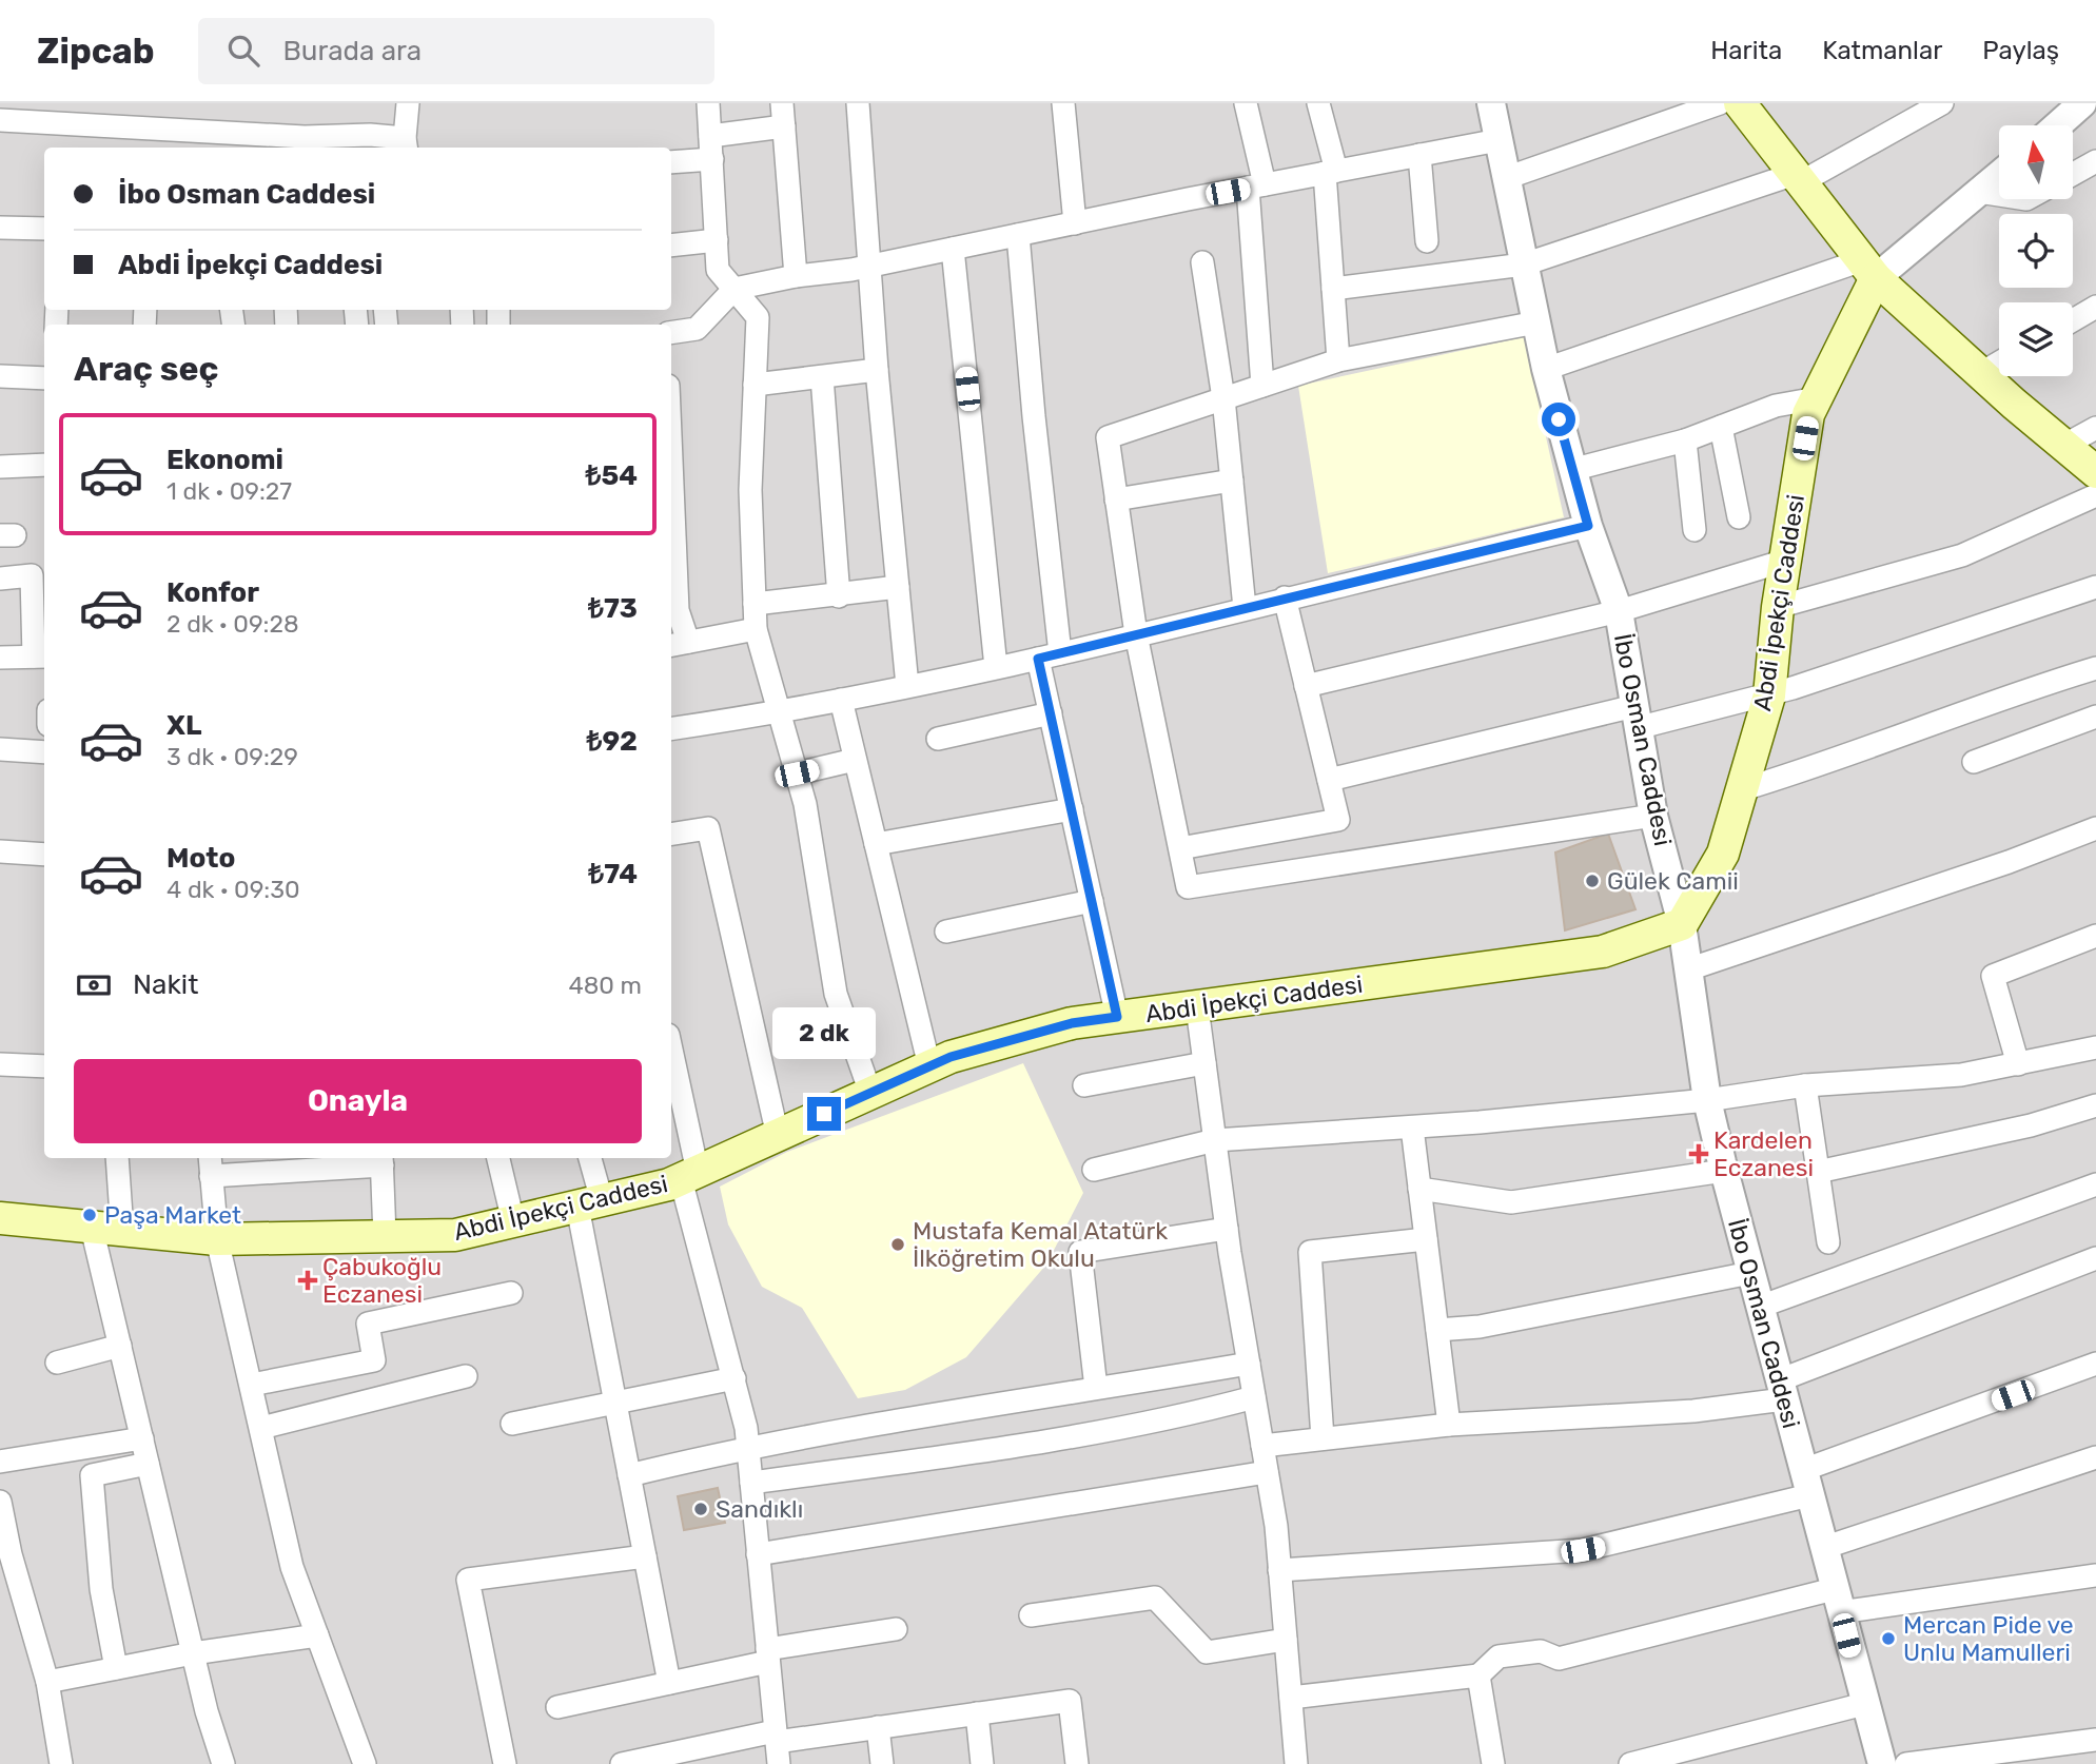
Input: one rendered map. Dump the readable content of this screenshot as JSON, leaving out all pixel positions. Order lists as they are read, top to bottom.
{
  "streets": {
    "main road": ["Abdi İpekçi Caddesi"],
    "street": ["İbo Osman Caddesi"]
  },
  "crossings": [
    ["Abdi İpekçi Caddesi", "İbo Osman Caddesi"]
  ],
  "places": {
    "other": [
      "Gülek Camii",
      "Paşa Market",
      "Mustafa Kemal Atatürk İlköğretim Okulu",
      "Sandıklı",
      "Mercan Pide ve Unlu Mamulleri"
    ],
    "health": ["Kardelen Eczanesi", "Çabukoğlu Eczanesi"]
  },
  "north": "top",
  "page": {
    "header": "Zipcab",
    "search": "Burada ara",
    "nav": ["Harita", "Katmanlar", "Paylaş"],
    "banner": ["İbo Osman Caddesi", "Abdi İpekçi Caddesi"],
    "heading": "Araç seç",
    "list": [
      {
        "name": "Ekonomi",
        "note": "1 dk · 09:27",
        "value": "₺54"
      },
      {
        "name": "Konfor",
        "note": "2 dk · 09:28",
        "value": "₺73"
      },
      {
        "name": "XL",
        "note": "3 dk · 09:29",
        "value": "₺92"
      },
      {
        "name": "Moto",
        "note": "4 dk · 09:30",
        "value": "₺74"
      }
    ],
    "pay": ["Nakit", "480 m"],
    "bubble": "2 dk",
    "buttons": "Onayla"
  }
}
